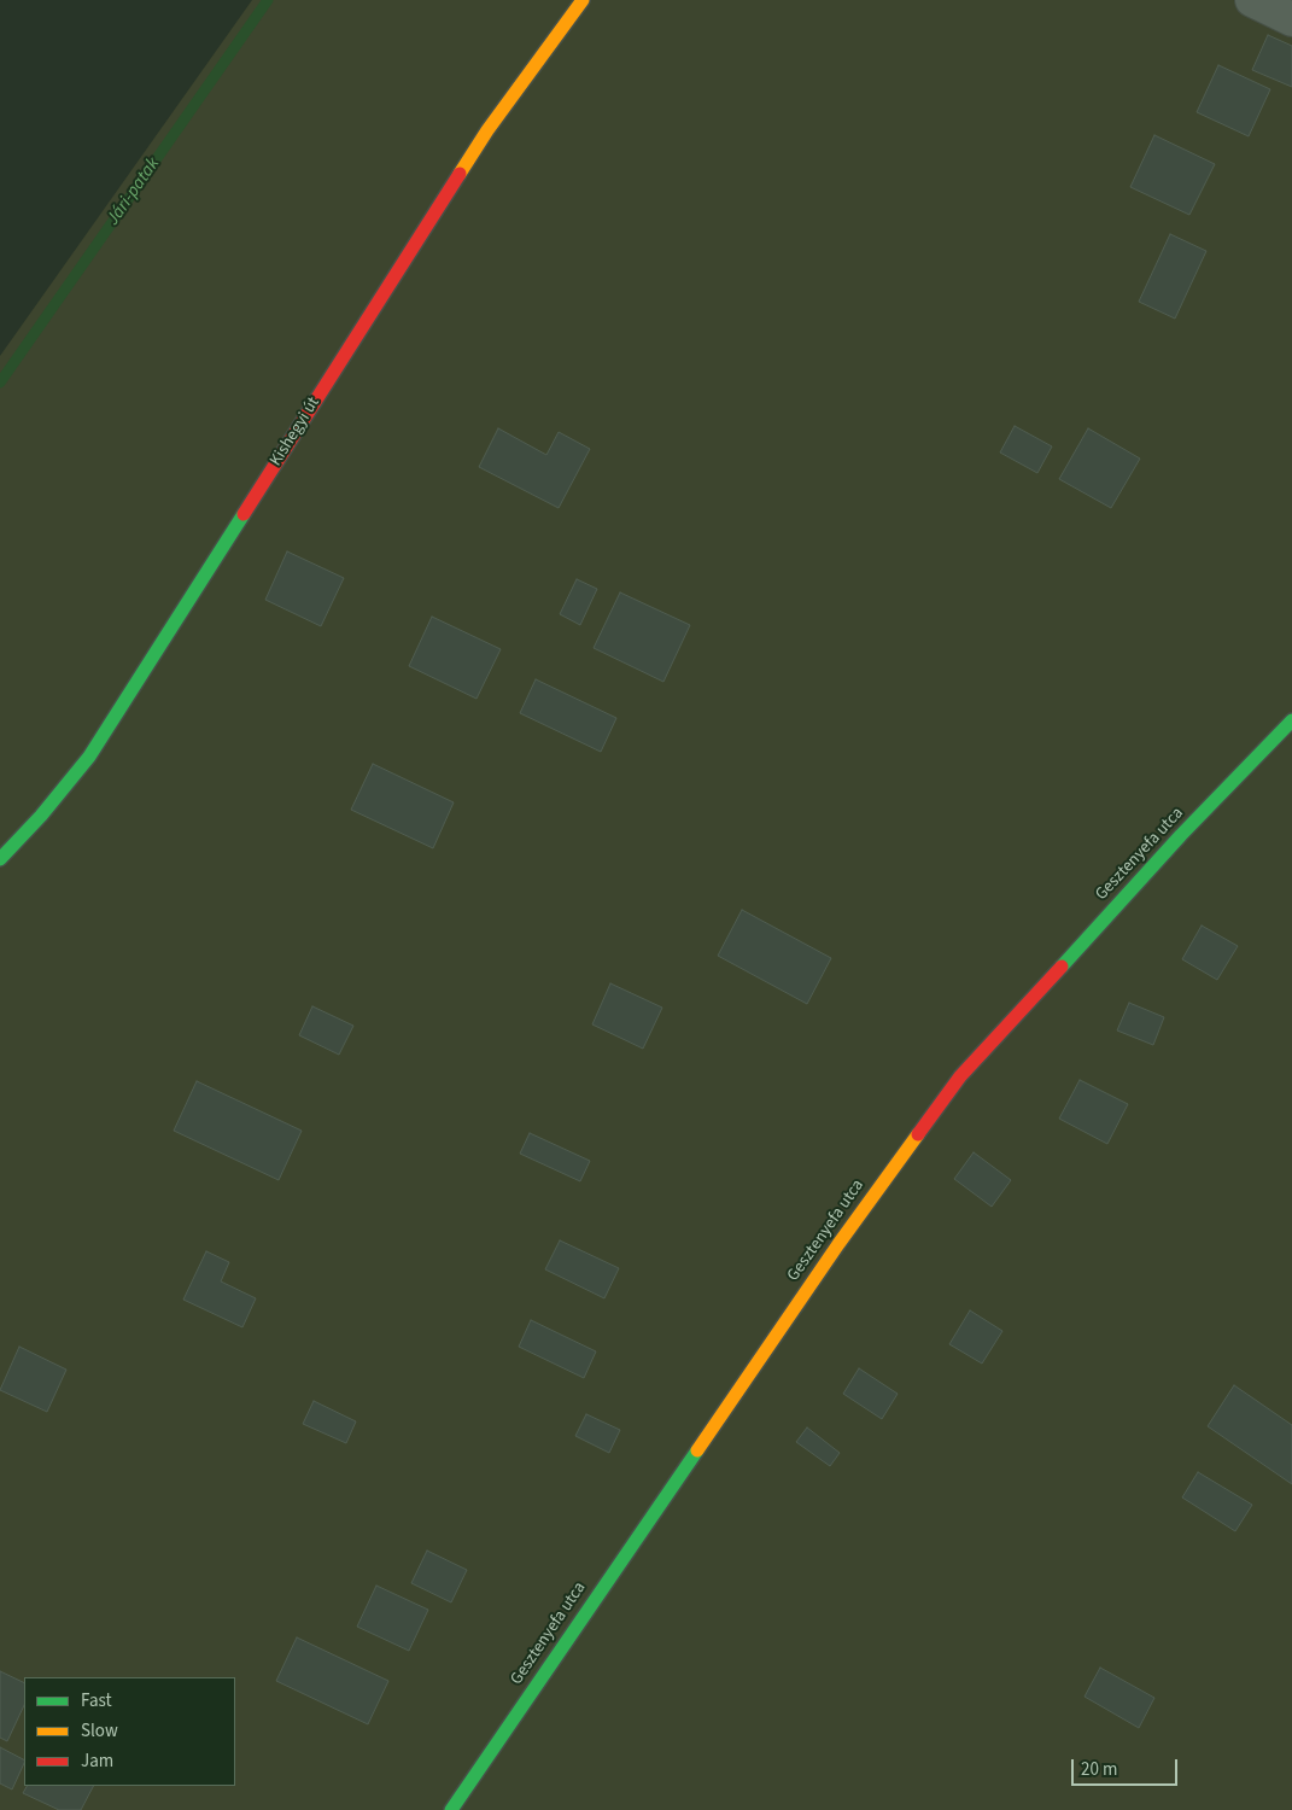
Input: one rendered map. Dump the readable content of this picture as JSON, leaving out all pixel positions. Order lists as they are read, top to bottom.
{
  "streets": {
    "street": ["Kishegyi út", "Gesztenyefa utca"]
  },
  "water": ["Jári-patak"],
  "legend": ["Fast", "Slow", "Jam"],
  "scale_bar": "20 m"
}
